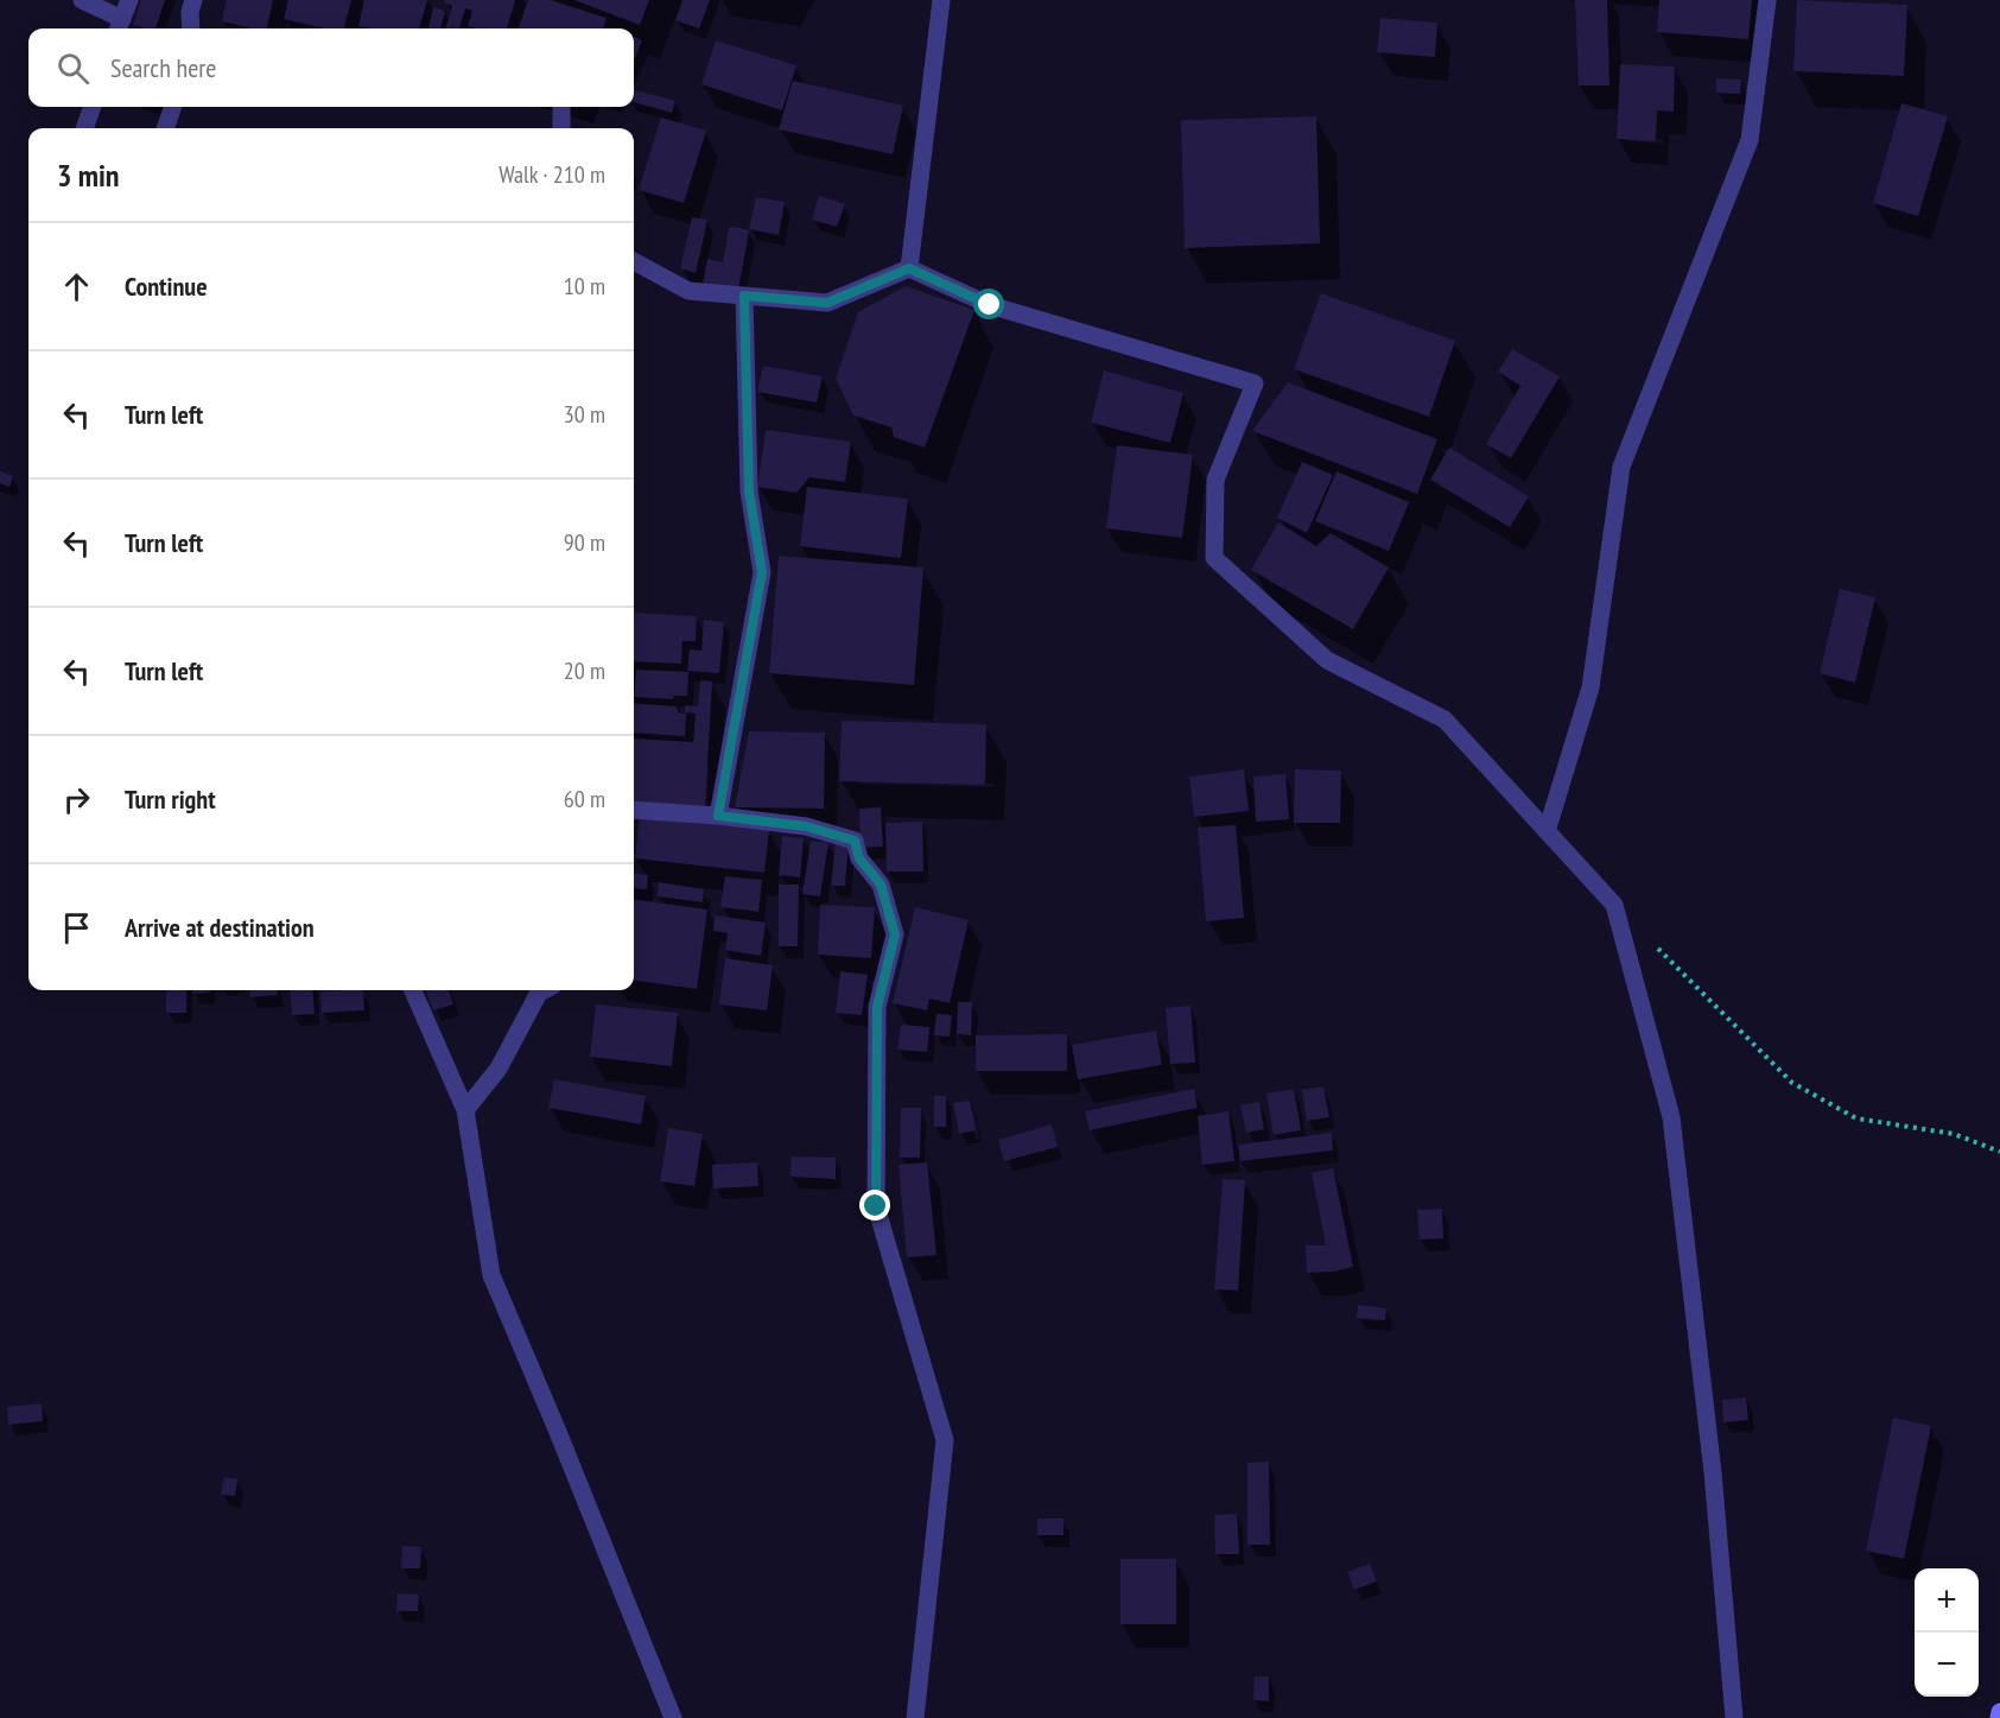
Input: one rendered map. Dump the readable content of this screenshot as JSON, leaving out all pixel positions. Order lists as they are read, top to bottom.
{
  "page": {
    "search": "Search here",
    "heading": ["3 min", "Walk · 210 m"],
    "list": [
      ["Continue", "10 m"],
      ["Turn left", "30 m"],
      ["Turn left", "90 m"],
      ["Turn left", "20 m"],
      ["Turn right", "60 m"],
      "Arrive at destination"
    ],
    "map_buttons": ["+", "−"]
  }
}
